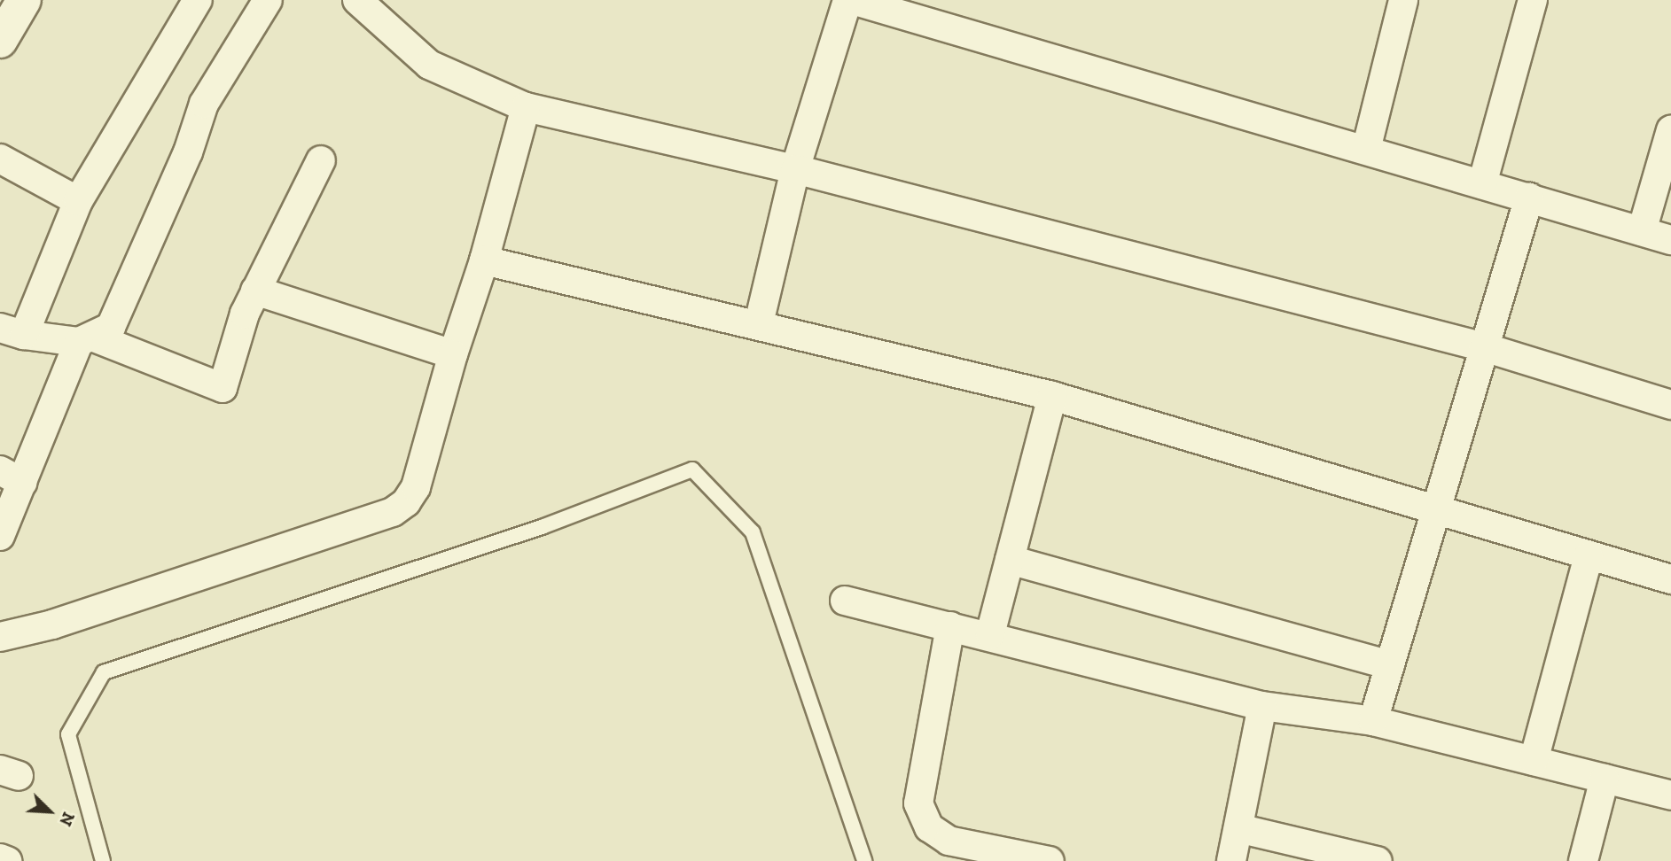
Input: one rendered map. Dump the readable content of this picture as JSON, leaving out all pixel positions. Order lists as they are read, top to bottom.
{
  "north": "bottom right"
}
